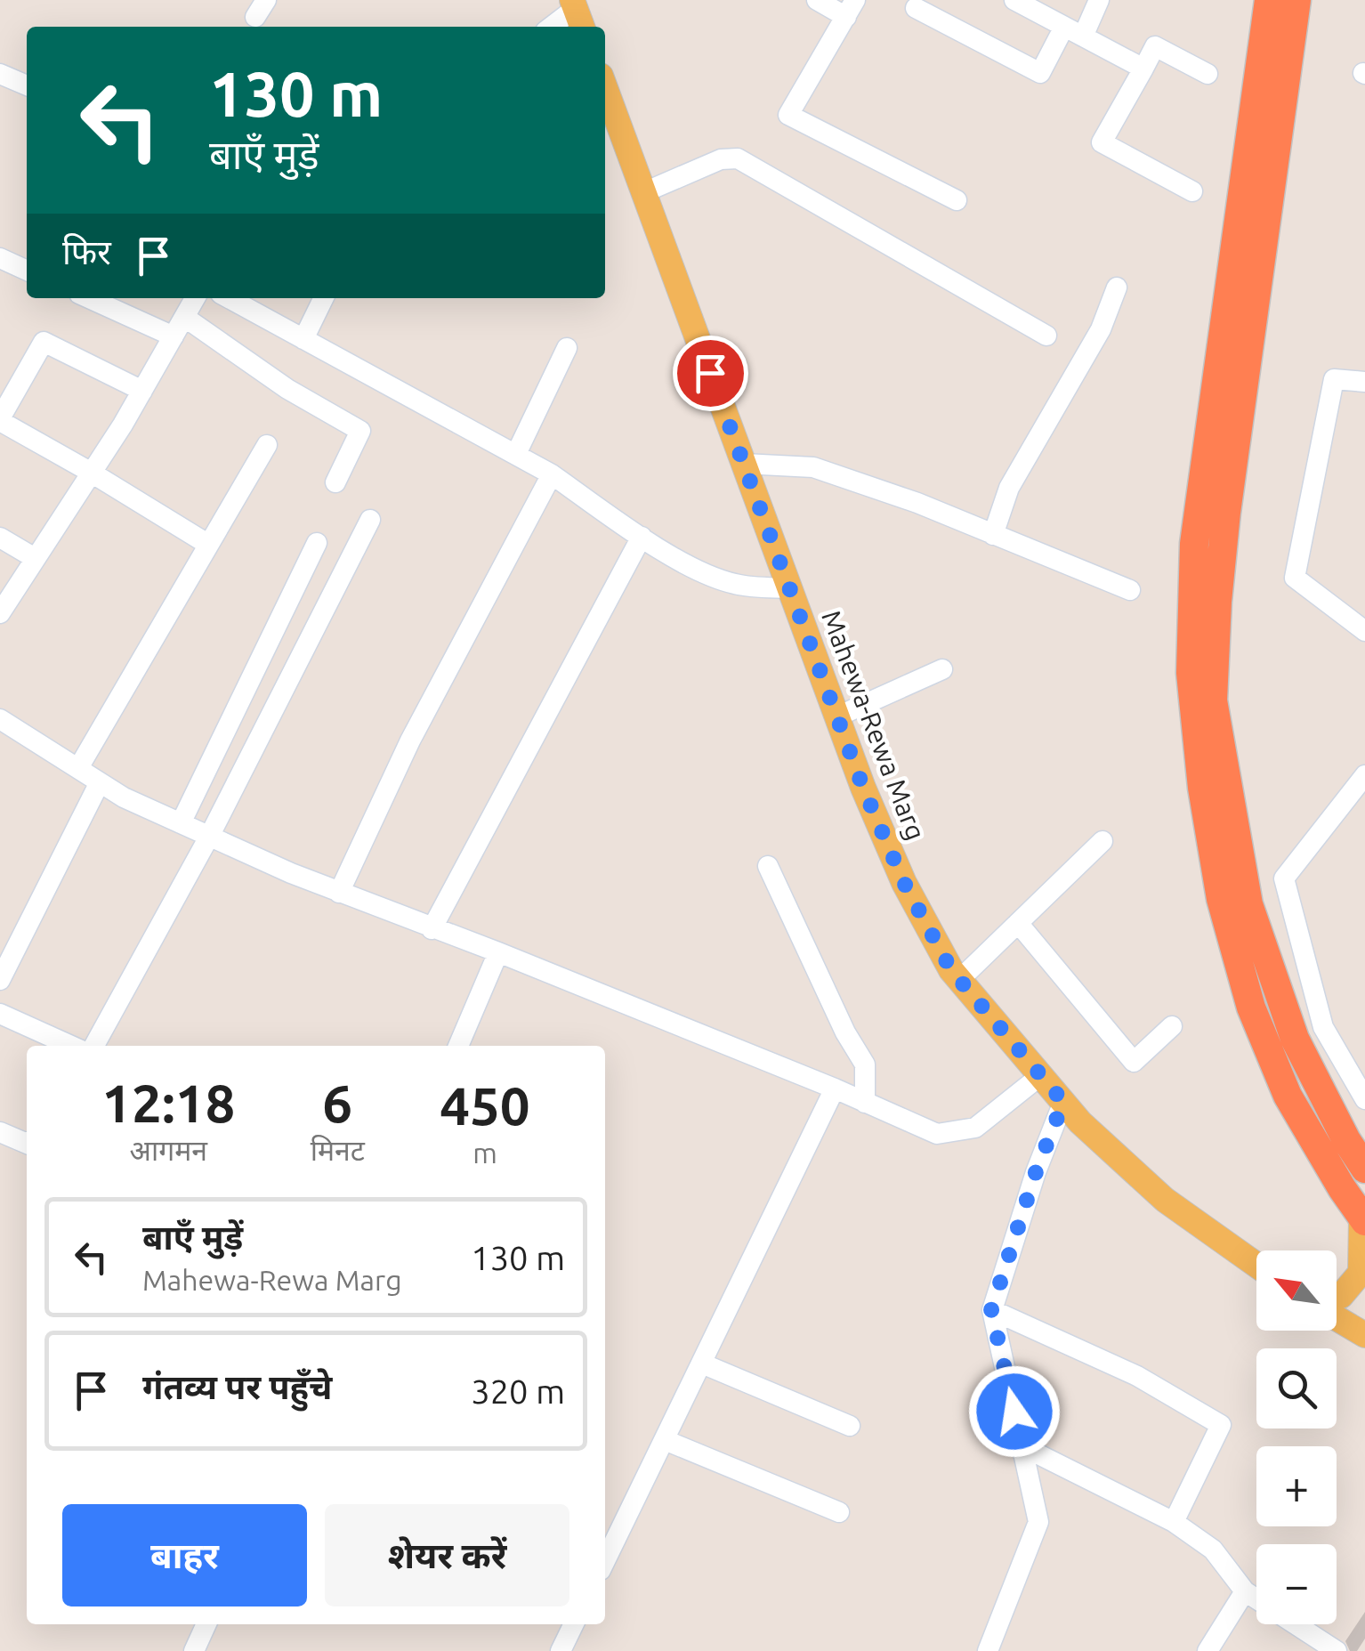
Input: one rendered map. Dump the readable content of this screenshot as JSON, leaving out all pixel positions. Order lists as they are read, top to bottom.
{
  "streets": {
    "main road": ["Mahewa-Rewa Marg"]
  },
  "north": "top left",
  "page": {
    "turn": ["130 m", "बाएँ मुड़ें"],
    "then": "फिर",
    "eta": [
      "12:18",
      "आगमन",
      "6",
      "मिनट",
      "450",
      "m"
    ],
    "list": [
      {
        "name": "बाएँ मुड़ें",
        "note": "Mahewa-Rewa Marg",
        "value": "130 m"
      },
      {
        "name": "गंतव्य पर पहुँचे",
        "value": "320 m"
      }
    ],
    "map_buttons": ["+", "−"],
    "buttons": ["बाहर", "शेयर करें"]
  }
}
